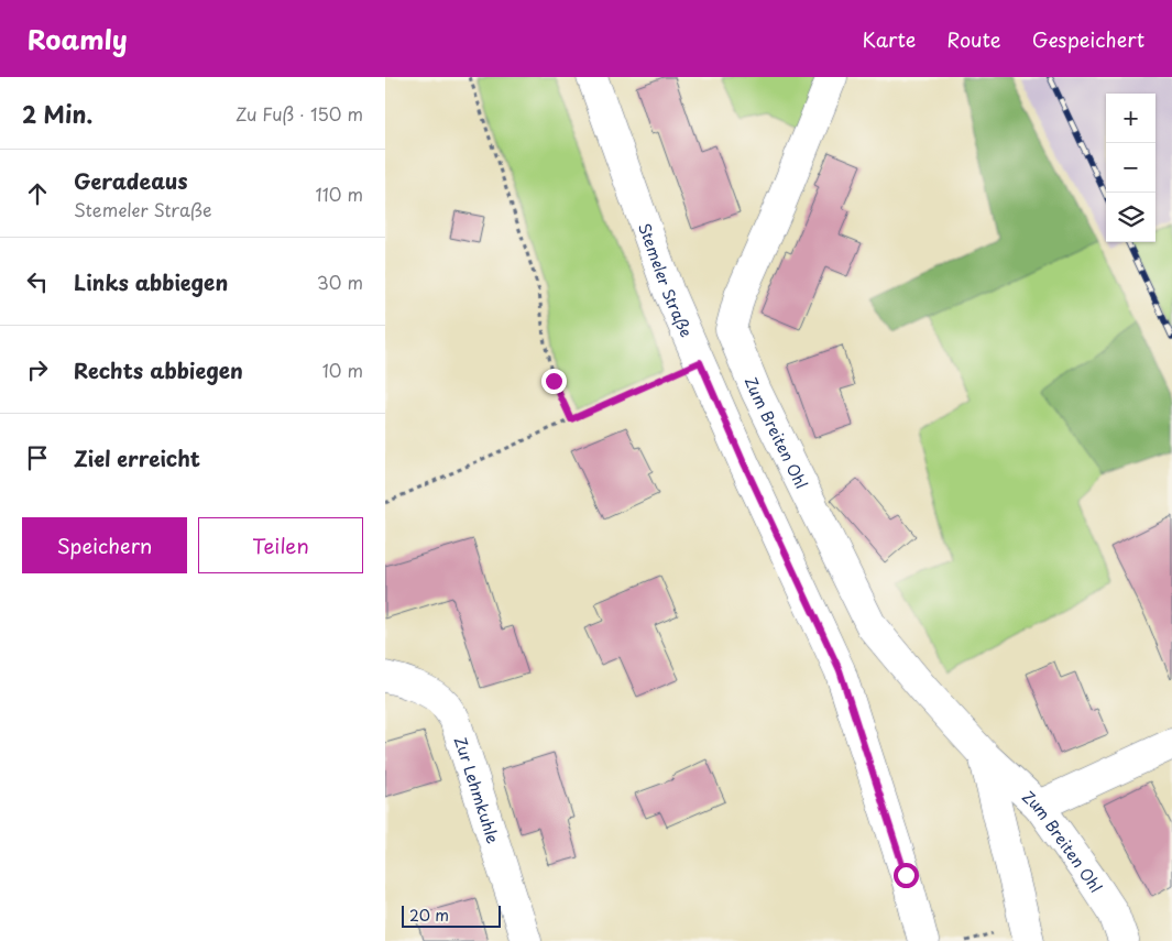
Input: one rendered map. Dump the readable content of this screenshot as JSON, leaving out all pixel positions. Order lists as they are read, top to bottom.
{
  "streets": {
    "street": ["Stemeler Straße", "Zum Breiten Ohl", "Zur Lehmkuhle"]
  },
  "scale_bar": "20 m",
  "page": {
    "header": "Roamly",
    "nav": ["Karte", "Route", "Gespeichert"],
    "heading": ["2 Min.", "Zu Fuß · 150 m"],
    "map_buttons": ["+", "−"],
    "list": [
      ["Geradeaus", "Stemeler Straße", "110 m"],
      ["Links abbiegen", "30 m"],
      ["Rechts abbiegen", "10 m"],
      "Ziel erreicht"
    ],
    "buttons": ["Speichern", "Teilen"],
    "scale": "20 m"
  }
}
